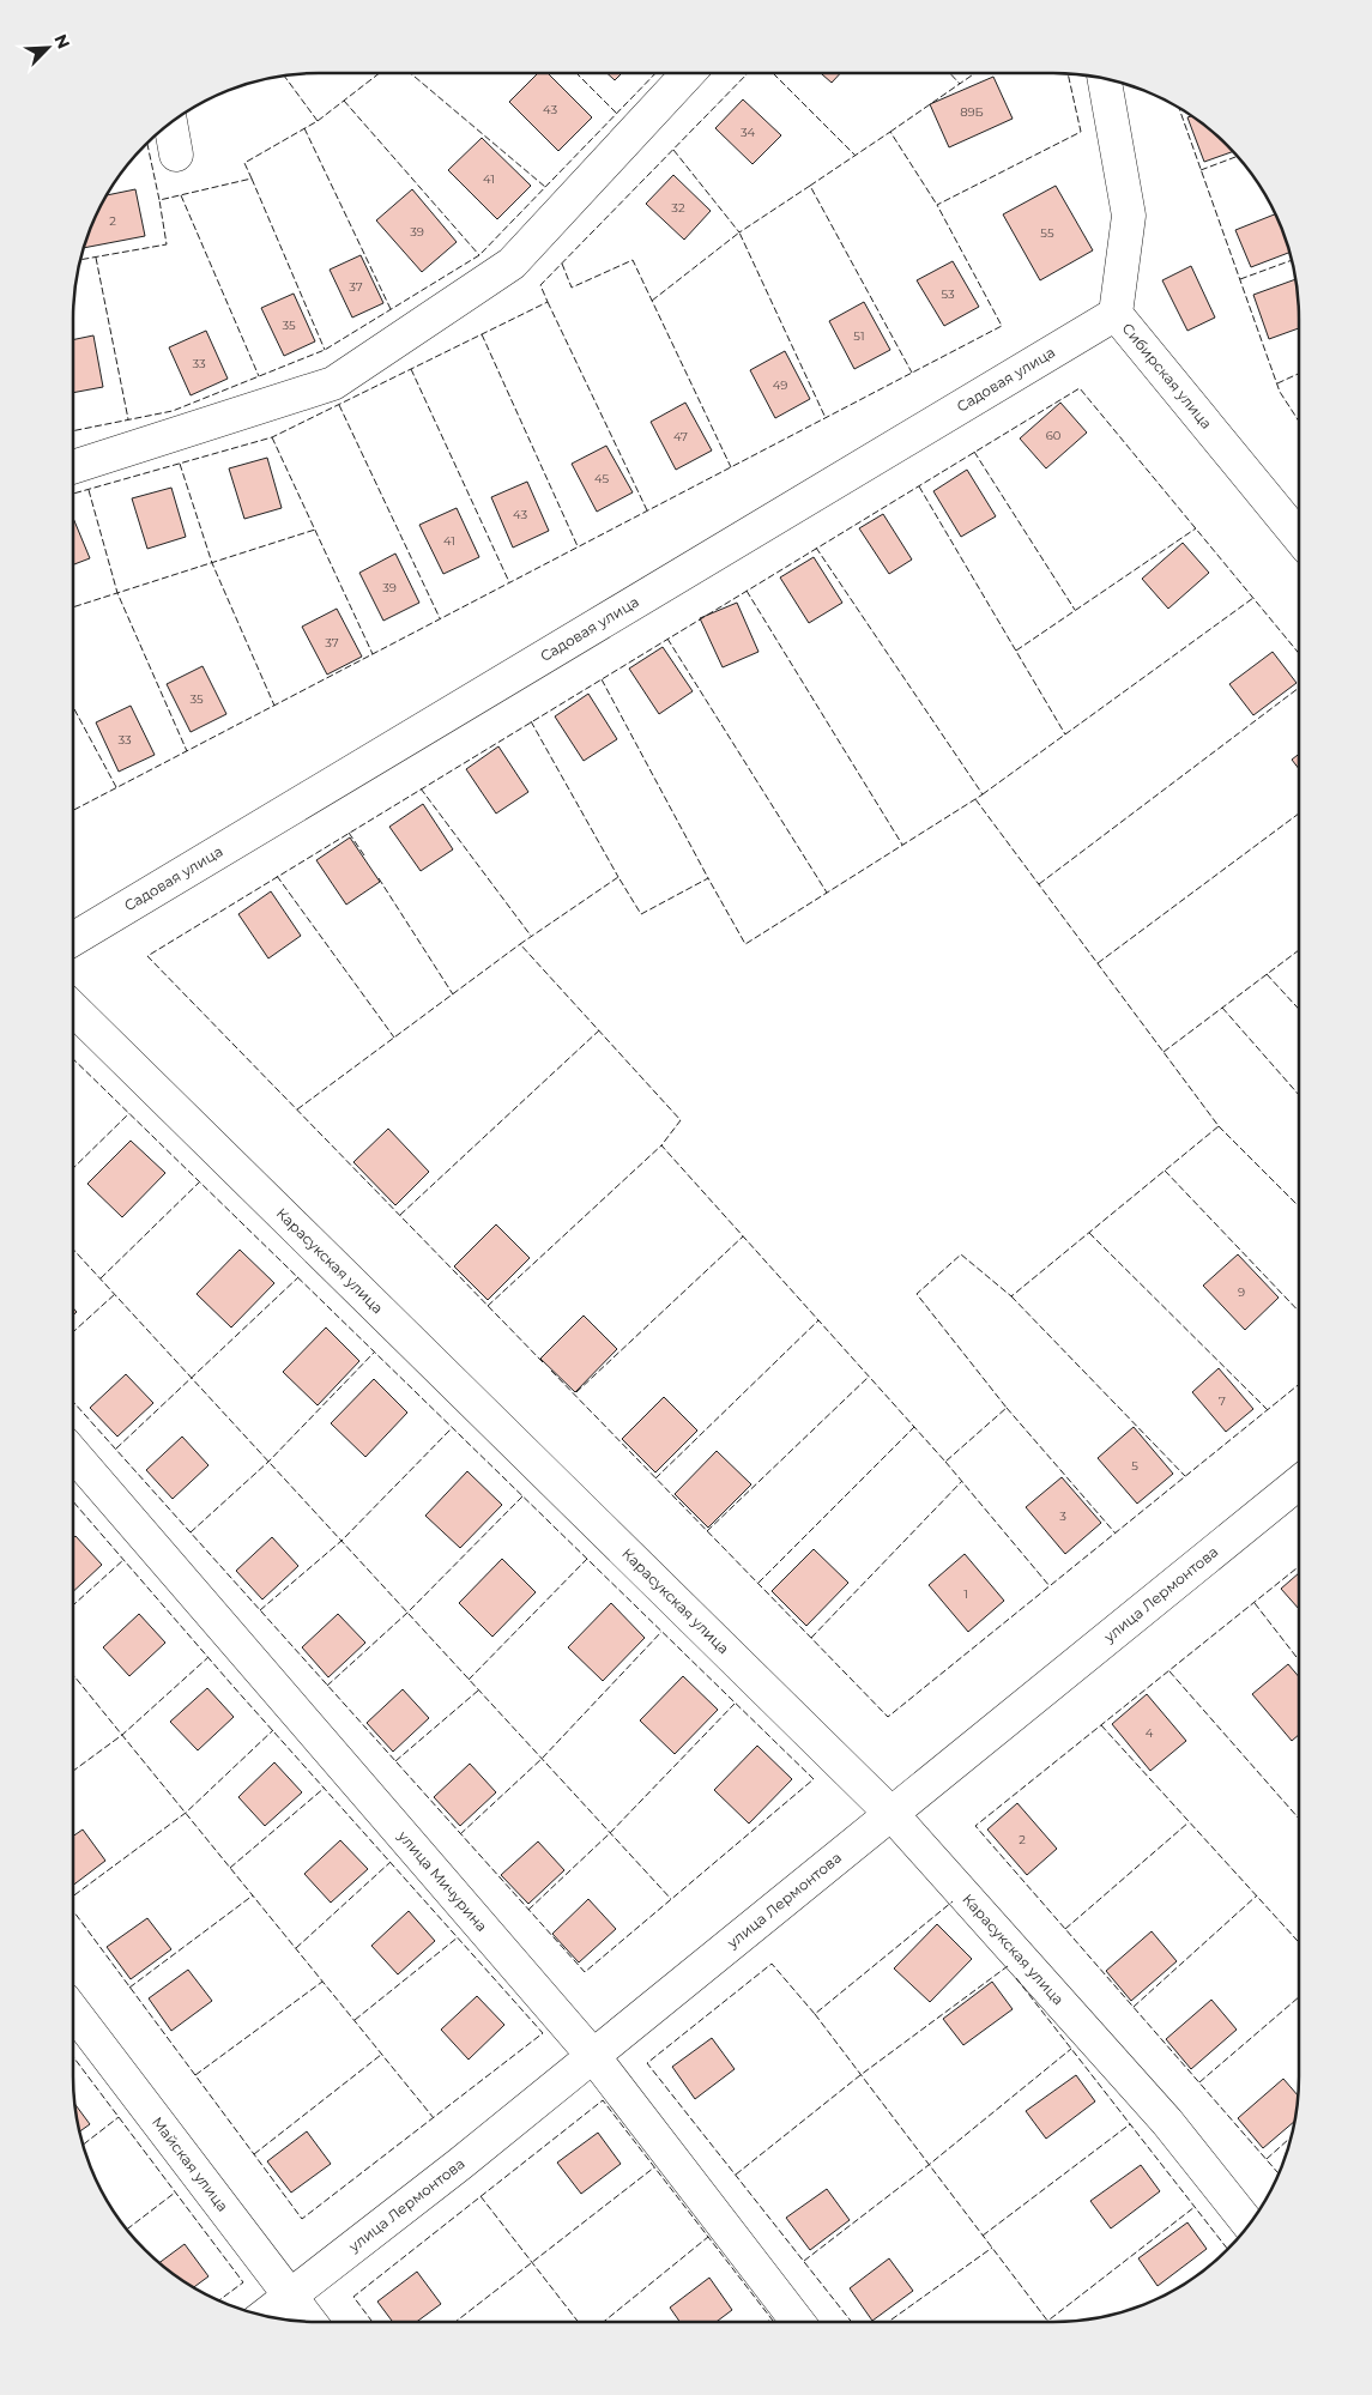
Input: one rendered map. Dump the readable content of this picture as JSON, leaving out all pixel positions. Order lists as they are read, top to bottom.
{
  "streets": {
    "street": [
      "Сибирская улица",
      "Садовая улица",
      "Карасукская улица",
      "улица Лермонтова",
      "улица Мичурина",
      "Майская улица"
    ]
  },
  "crossings": [
    ["Сибирская улица", "Садовая улица"],
    ["Карасукская улица", "улица Лермонтова"],
    ["улица Лермонтова", "улица Мичурина"],
    ["улица Лермонтова", "Майская улица"]
  ],
  "house_numbers": [
    "43",
    "89Б",
    "34",
    "41",
    "32",
    "2",
    "39",
    "55",
    "37",
    "53",
    "35",
    "51",
    "33",
    "49",
    "60",
    "47",
    "45",
    "43",
    "41",
    "39",
    "37",
    "35",
    "33",
    "9",
    "7",
    "5",
    "3",
    "1",
    "4",
    "2"
  ],
  "north": "top right"
}
